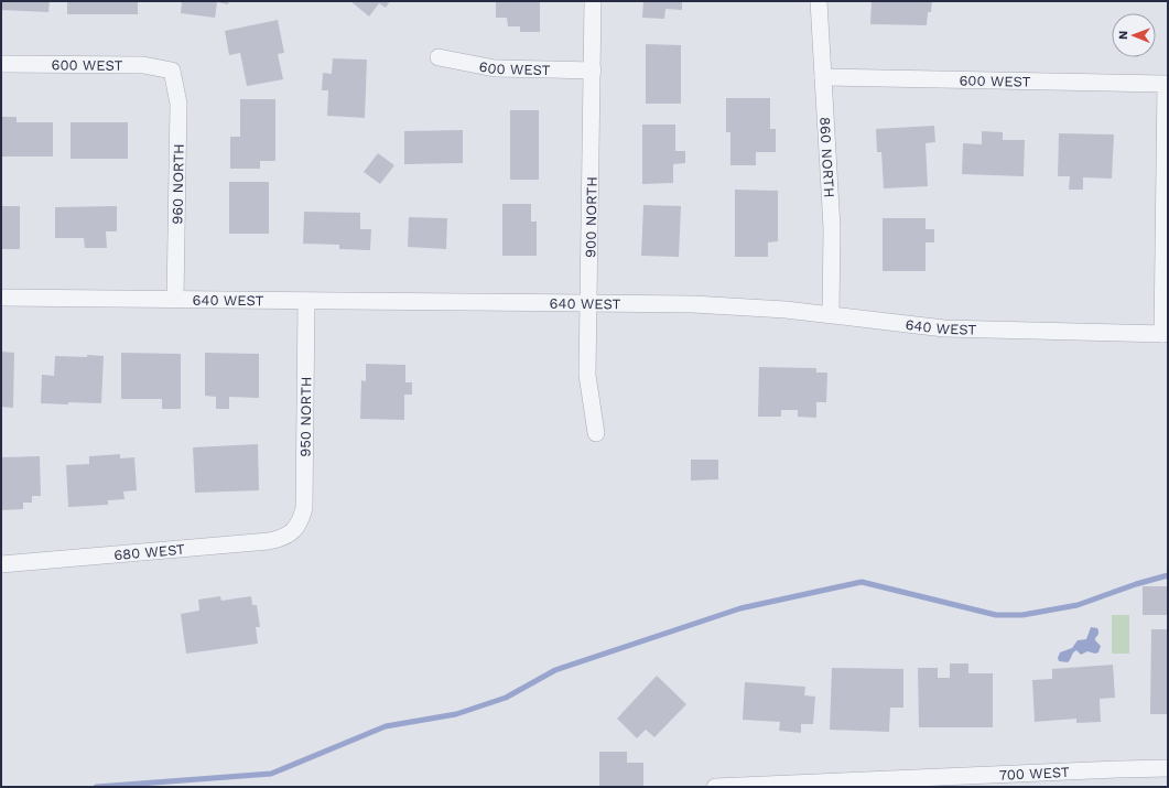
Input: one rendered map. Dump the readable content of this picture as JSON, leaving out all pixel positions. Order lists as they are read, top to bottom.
{
  "streets": {
    "street": [
      "600 WEST",
      "860 NORTH",
      "960 NORTH",
      "900 NORTH",
      "640 WEST",
      "950 NORTH",
      "680 WEST",
      "700 WEST"
    ]
  },
  "crossings": [
    ["600 WEST", "860 NORTH"],
    ["600 WEST", "960 NORTH"],
    ["600 WEST", "900 NORTH"],
    ["600 WEST", "640 WEST"],
    ["860 NORTH", "640 WEST"],
    ["960 NORTH", "640 WEST"],
    ["900 NORTH", "640 WEST"],
    ["640 WEST", "950 NORTH"],
    ["950 NORTH", "680 WEST"]
  ],
  "north": "left"
}
